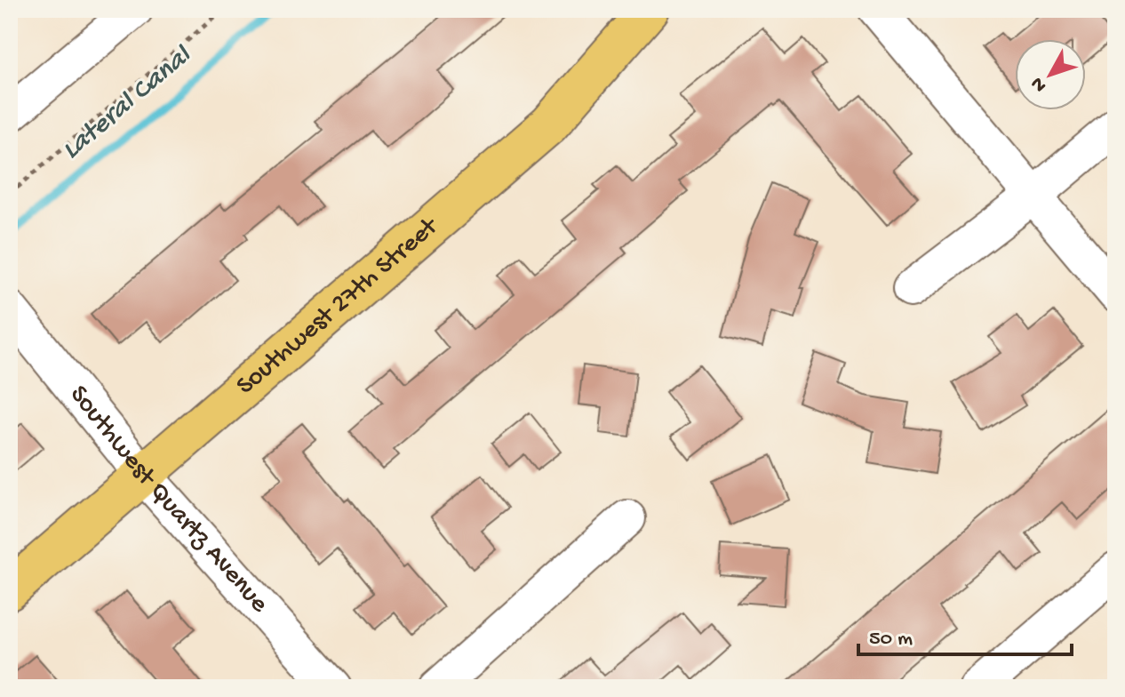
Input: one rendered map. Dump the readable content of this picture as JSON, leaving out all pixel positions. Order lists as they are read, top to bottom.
{
  "streets": {
    "main road": ["Southwest 27th Street"],
    "street": ["Southwest Quartz Avenue"]
  },
  "crossings": [
    ["Southwest 27th Street", "Southwest Quartz Avenue"]
  ],
  "water": ["Lateral Canal"],
  "scale_bar": "50 m",
  "north": "bottom left"
}
